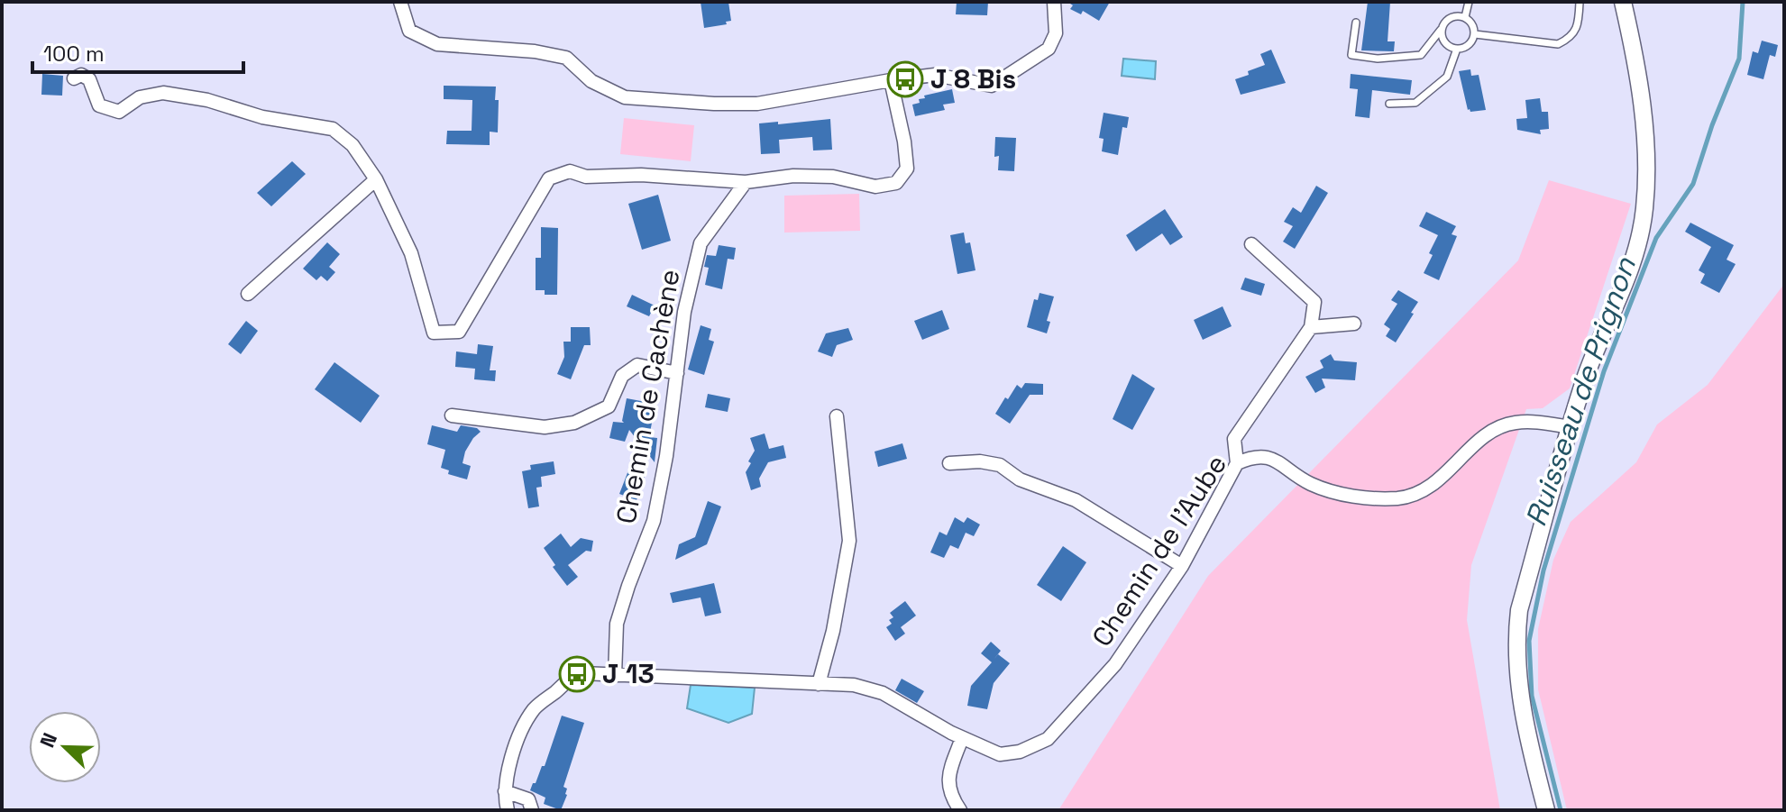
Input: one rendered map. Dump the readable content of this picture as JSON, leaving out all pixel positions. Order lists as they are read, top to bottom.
{
  "streets": {
    "street": ["Chemin de Cachène", "Chemin de l'Aube"]
  },
  "crossings": [
    ["Chemin de Cachène", "Chemin de l'Aube"]
  ],
  "water": ["Ruisseau de Prignon"],
  "places": {
    "bus stop": ["J 8 Bis", "J 13"]
  },
  "scale_bar": "100 m",
  "north": "top left"
}
